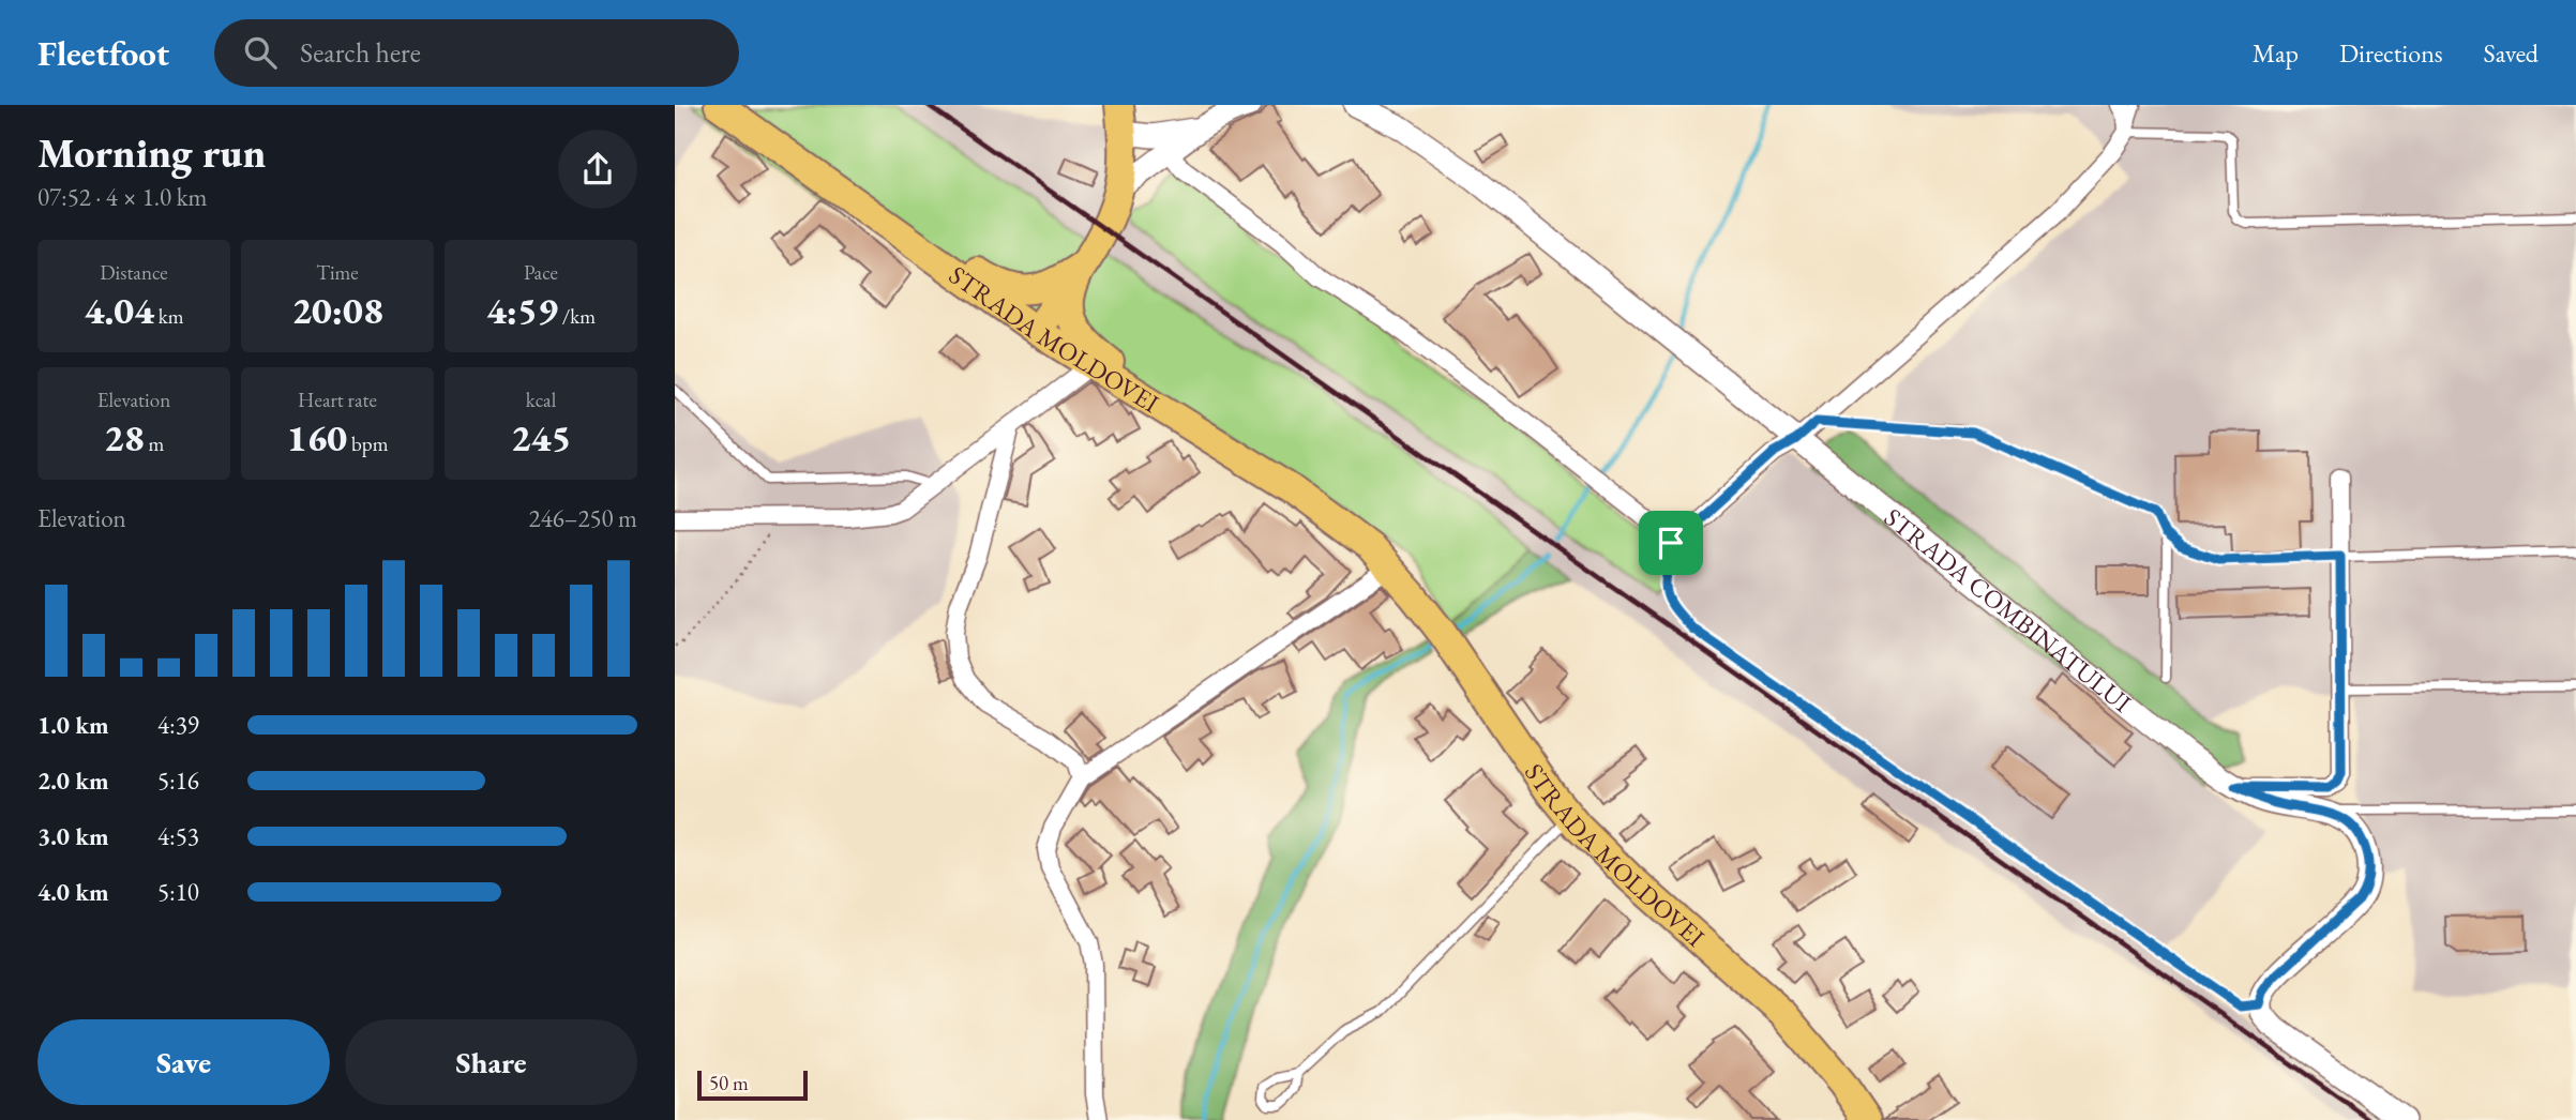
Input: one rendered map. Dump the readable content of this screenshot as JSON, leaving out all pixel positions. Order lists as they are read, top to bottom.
{
  "streets": {
    "main road": ["STRADA MOLDOVEI"],
    "street": ["STRADA COMBINATULUI"]
  },
  "scale_bar": "50 m",
  "page": {
    "header": "Fleetfoot",
    "search": "Search here",
    "nav": ["Map", "Directions", "Saved"],
    "heading": ["Morning run", "07:52 · 4 × 1.0 km"],
    "stats": [
      ["Distance", "4.04 km"],
      ["Time", "20:08"],
      ["Pace", "4:59 /km"],
      ["Elevation", "28 m"],
      ["Heart rate", "160 bpm"],
      ["kcal", "245"]
    ],
    "chart": ["Elevation", "246–250 m"],
    "list": [
      {
        "name": "1.0 km",
        "note": "4:39"
      },
      {
        "name": "2.0 km",
        "note": "5:16"
      },
      {
        "name": "3.0 km",
        "note": "4:53"
      },
      {
        "name": "4.0 km",
        "note": "5:10"
      }
    ],
    "buttons": ["Save", "Share"],
    "scale": "50 m"
  }
}
